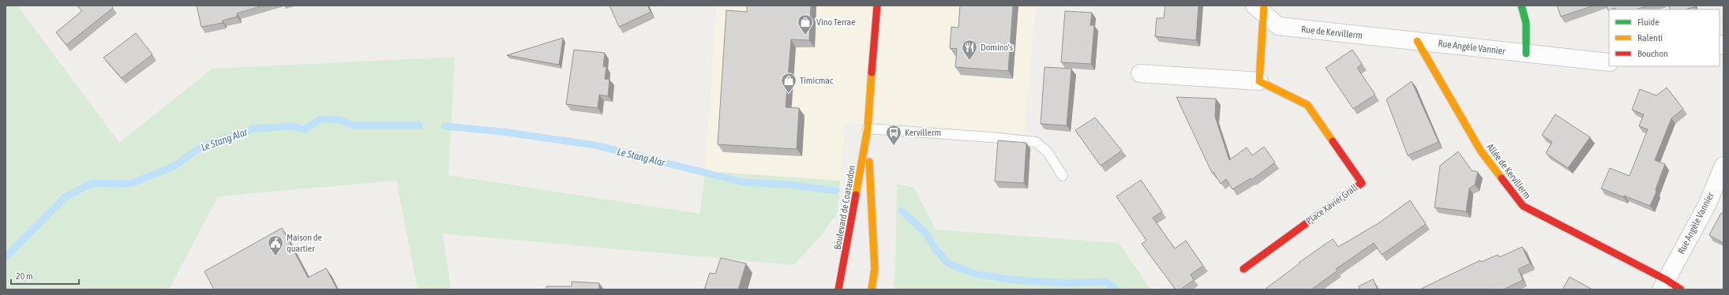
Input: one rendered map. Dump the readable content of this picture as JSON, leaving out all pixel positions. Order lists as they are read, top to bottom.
{
  "streets": {
    "street": [
      "Rue de Kervillerm",
      "Rue Angèle Vannier",
      "Allée de Kervillerm",
      "Place Xavier Grall",
      "Boulevard de Coataudon"
    ]
  },
  "crossings": [
    ["Rue de Kervillerm", "Rue Angèle Vannier"],
    ["Rue de Kervillerm", "Allée de Kervillerm"],
    ["Rue Angèle Vannier", "Allée de Kervillerm"]
  ],
  "water": ["Le Stang Alar"],
  "places": {
    "shop": ["Vino Terrae", "Timicmac"],
    "restaurant": ["Domino's"],
    "bus stop": ["Kervillerm"],
    "public building": ["Maison de quartier"]
  },
  "legend": ["Fluide", "Ralenti", "Bouchon"],
  "scale_bar": "20 m"
}
